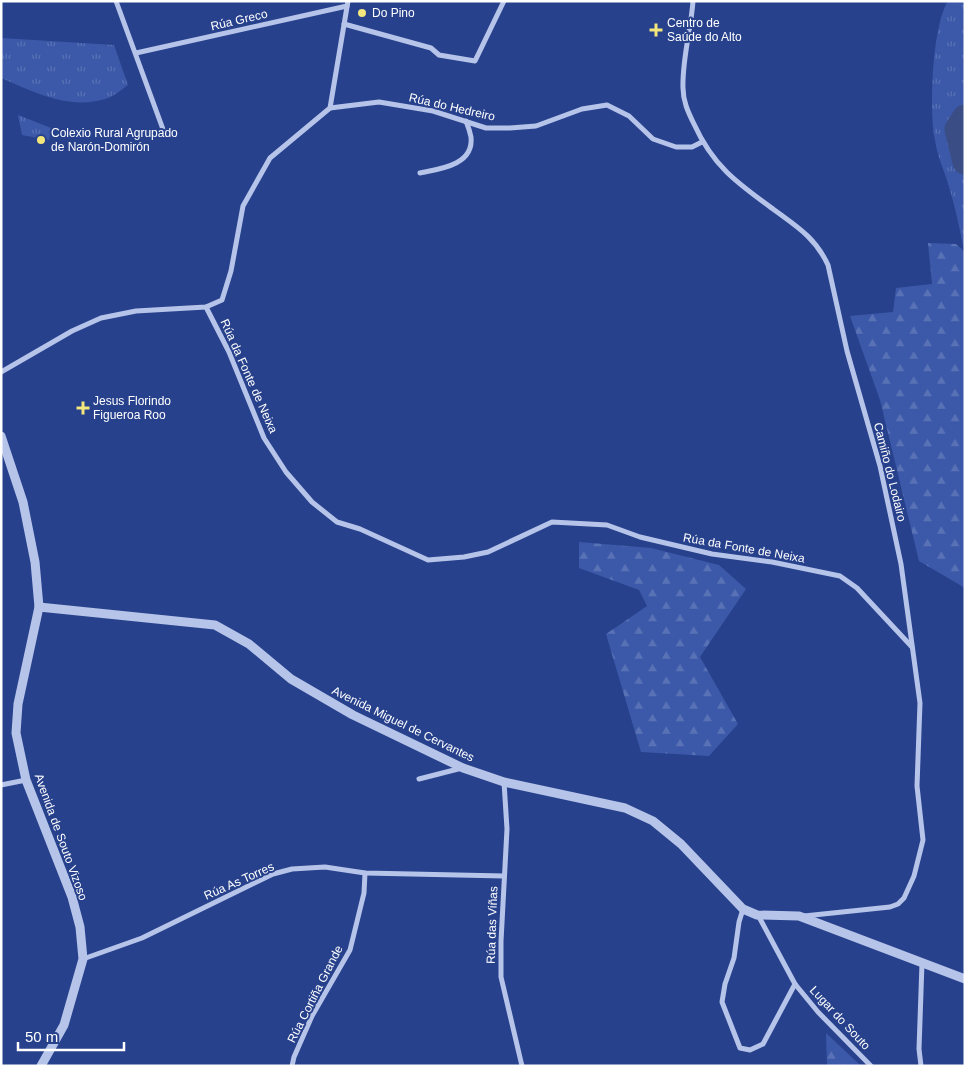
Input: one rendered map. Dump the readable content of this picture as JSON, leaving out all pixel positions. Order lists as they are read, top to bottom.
{
  "streets": {
    "street": [
      "Rúa Greco",
      "Rúa do Hedreiro",
      "Rúa da Fonte de Neixa",
      "Camiño do Lodairo",
      "Avenida Miguel de Cervantes",
      "Avenida de Souto Vizoso",
      "Rúa As Torres",
      "Rúa das Viñas",
      "Rúa Cortiña Grande",
      "Lugar do Souto"
    ]
  },
  "crossings": [
    ["Rúa do Hedreiro", "Camiño do Lodairo"],
    ["Rúa da Fonte de Neixa", "Camiño do Lodairo"],
    ["Camiño do Lodairo", "Avenida Miguel de Cervantes"],
    ["Avenida Miguel de Cervantes", "Avenida de Souto Vizoso"],
    ["Avenida Miguel de Cervantes", "Rúa das Viñas"],
    ["Avenida Miguel de Cervantes", "Lugar do Souto"],
    ["Avenida de Souto Vizoso", "Rúa As Torres"],
    ["Rúa As Torres", "Rúa das Viñas"],
    ["Rúa As Torres", "Rúa Cortiña Grande"]
  ],
  "places": {
    "other": ["Do Pino", "Colexio Rural Agrupado de Narón-Domirón"],
    "health": ["Centro de Saúde do Alto", "Jesus Florindo Figueroa Roo"]
  },
  "scale_bar": "50 m"
}
